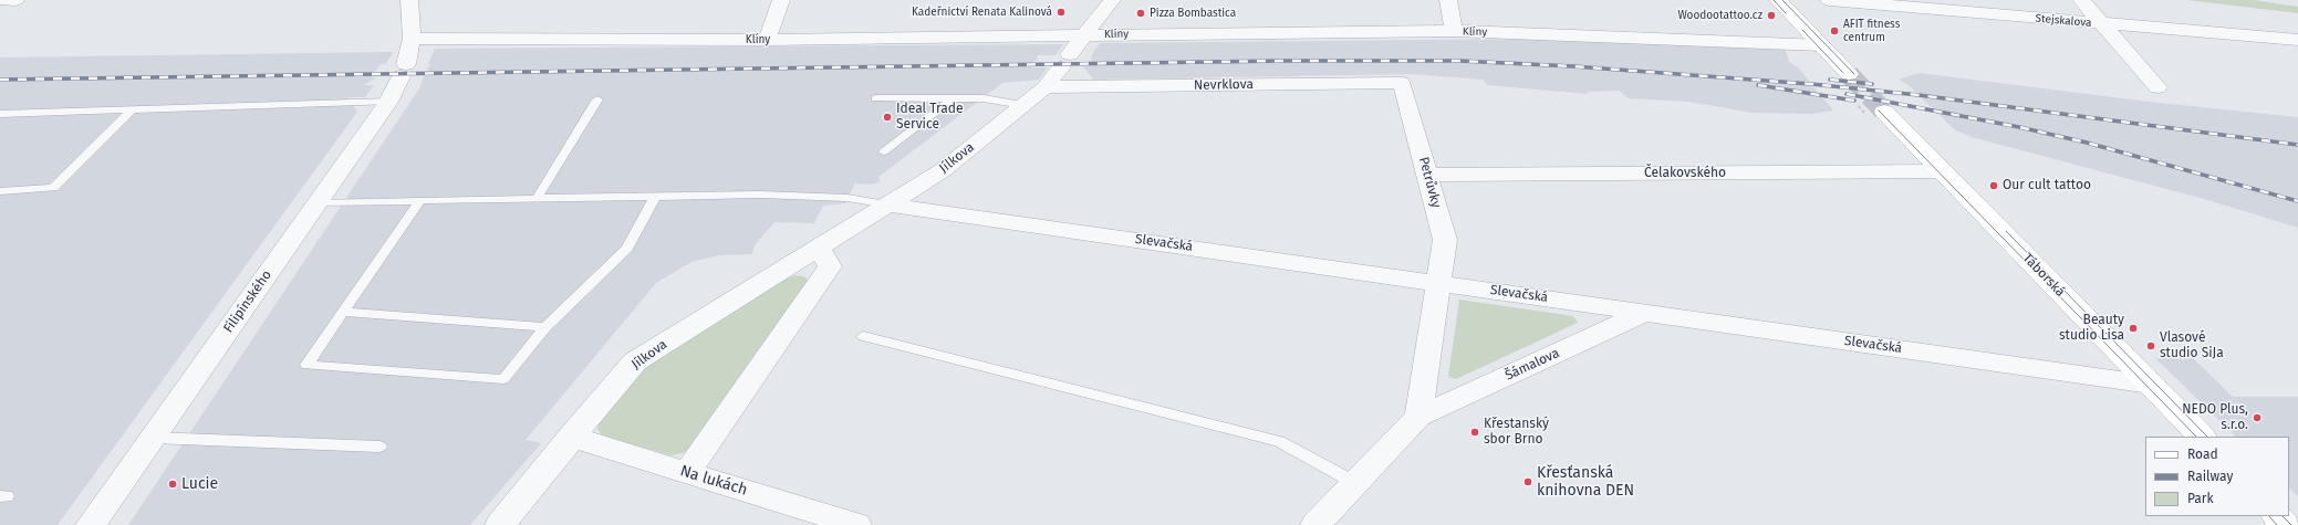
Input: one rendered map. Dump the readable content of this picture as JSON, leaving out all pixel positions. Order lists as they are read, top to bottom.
{
  "streets": {
    "street": [
      "Stejskalova",
      "Klíny",
      "Nevrklova",
      "Jílkova",
      "Čelakovského",
      "Petrůvky",
      "Slevačská",
      "Táborská",
      "Filipínského",
      "Šámalova",
      "Na lukách"
    ]
  },
  "crossings": [
    ["Klíny", "Jílkova"],
    ["Klíny", "Filipínského"],
    ["Nevrklova", "Jílkova"],
    ["Nevrklova", "Petrůvky"],
    ["Jílkova", "Slevačská"],
    ["Jílkova", "Na lukách"],
    ["Čelakovského", "Petrůvky"],
    ["Čelakovského", "Táborská"],
    ["Petrůvky", "Slevačská"],
    ["Slevačská", "Táborská"],
    ["Slevačská", "Šámalova"]
  ],
  "places": [
    "Kadeřnictví Renata Kalinová",
    "Pizza Bombastica",
    "Woodootattoo.cz",
    "AFIT fitness centrum",
    "Ideal Trade Service",
    "Our cult tattoo",
    "Beauty studio Lisa",
    "Vlasové studio SiJa",
    "NEDO Plus, s.r.o.",
    "Křestanský sbor Brno",
    "Křesťanská knihovna DEN",
    "Lucie"
  ],
  "legend": ["Road", "Railway", "Park"]
}
